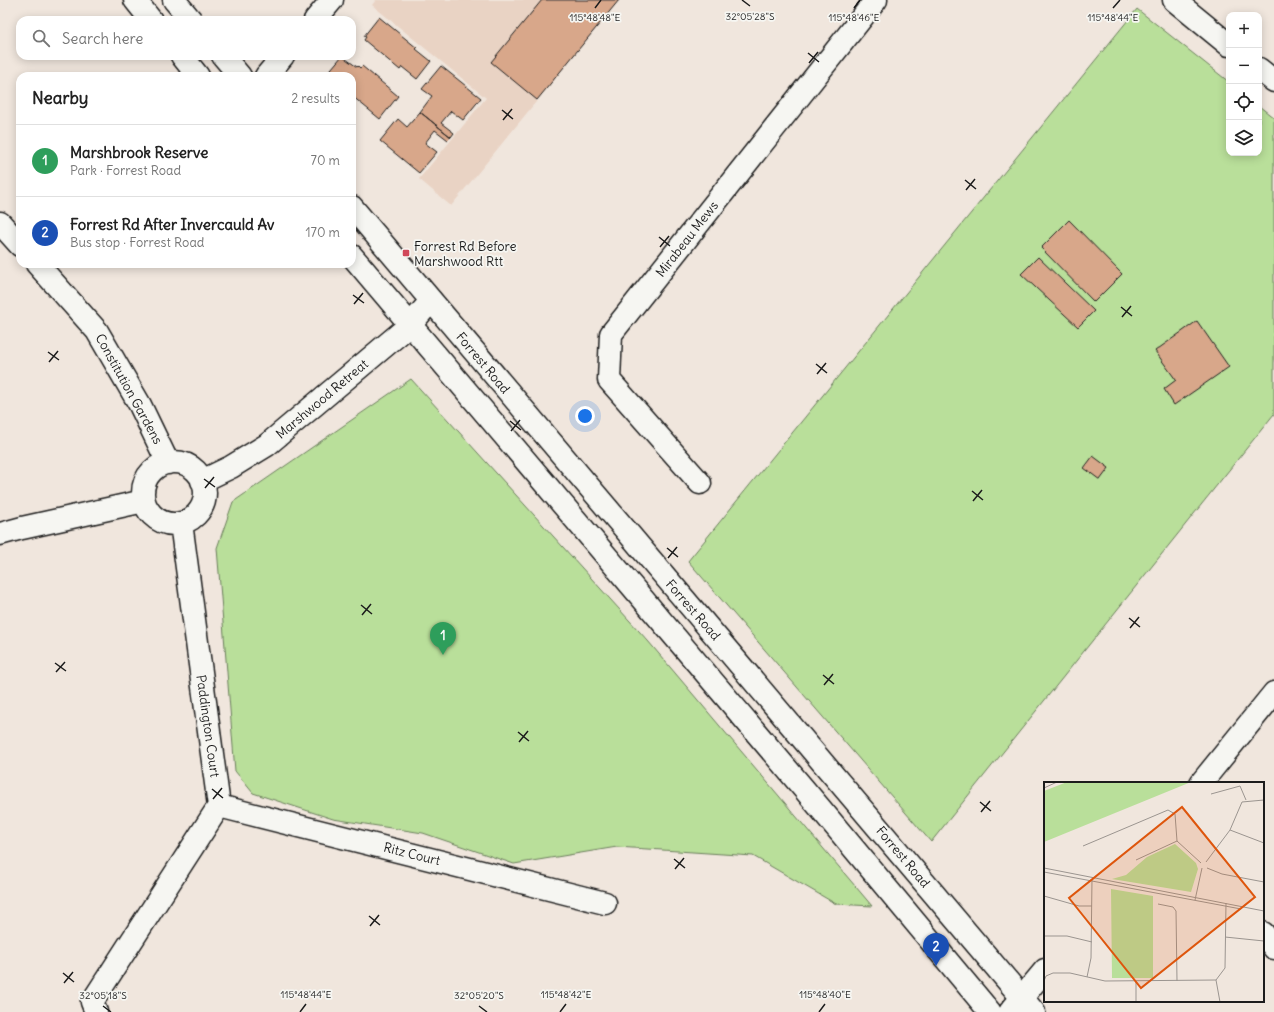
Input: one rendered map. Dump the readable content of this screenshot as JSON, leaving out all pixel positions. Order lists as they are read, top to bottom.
{
  "streets": {
    "street": [
      "Mirabeau Mews",
      "Forrest Road",
      "Constitution Gardens",
      "Marshwood Retreat",
      "Paddington Court",
      "Ritz Court"
    ]
  },
  "crossings": [
    ["Forrest Road", "Marshwood Retreat"],
    ["Constitution Gardens", "Marshwood Retreat"],
    ["Constitution Gardens", "Paddington Court"],
    ["Marshwood Retreat", "Paddington Court"],
    ["Paddington Court", "Ritz Court"]
  ],
  "places": {
    "transit": ["Forrest Rd Before Marshwood Rtt"]
  },
  "page": {
    "map_buttons": ["+", "−"],
    "search": "Search here",
    "heading": ["Nearby", "2 results"],
    "list": [
      {
        "mark": "1",
        "name": "Marshbrook Reserve",
        "note": "Park · Forrest Road",
        "value": "70 m"
      },
      {
        "mark": "2",
        "name": "Forrest Rd After Invercauld Av",
        "note": "Bus stop · Forrest Road",
        "value": "170 m"
      }
    ],
    "pins": ["1", "2"]
  },
  "coordinates": [
    "32°05'28\"S",
    "115°48'48\"E",
    "115°48'46\"E",
    "115°48'44\"E",
    "115°48'42\"E",
    "115°48'40\"E",
    "32°05'18\"S",
    "32°05'20\"S"
  ]
}
